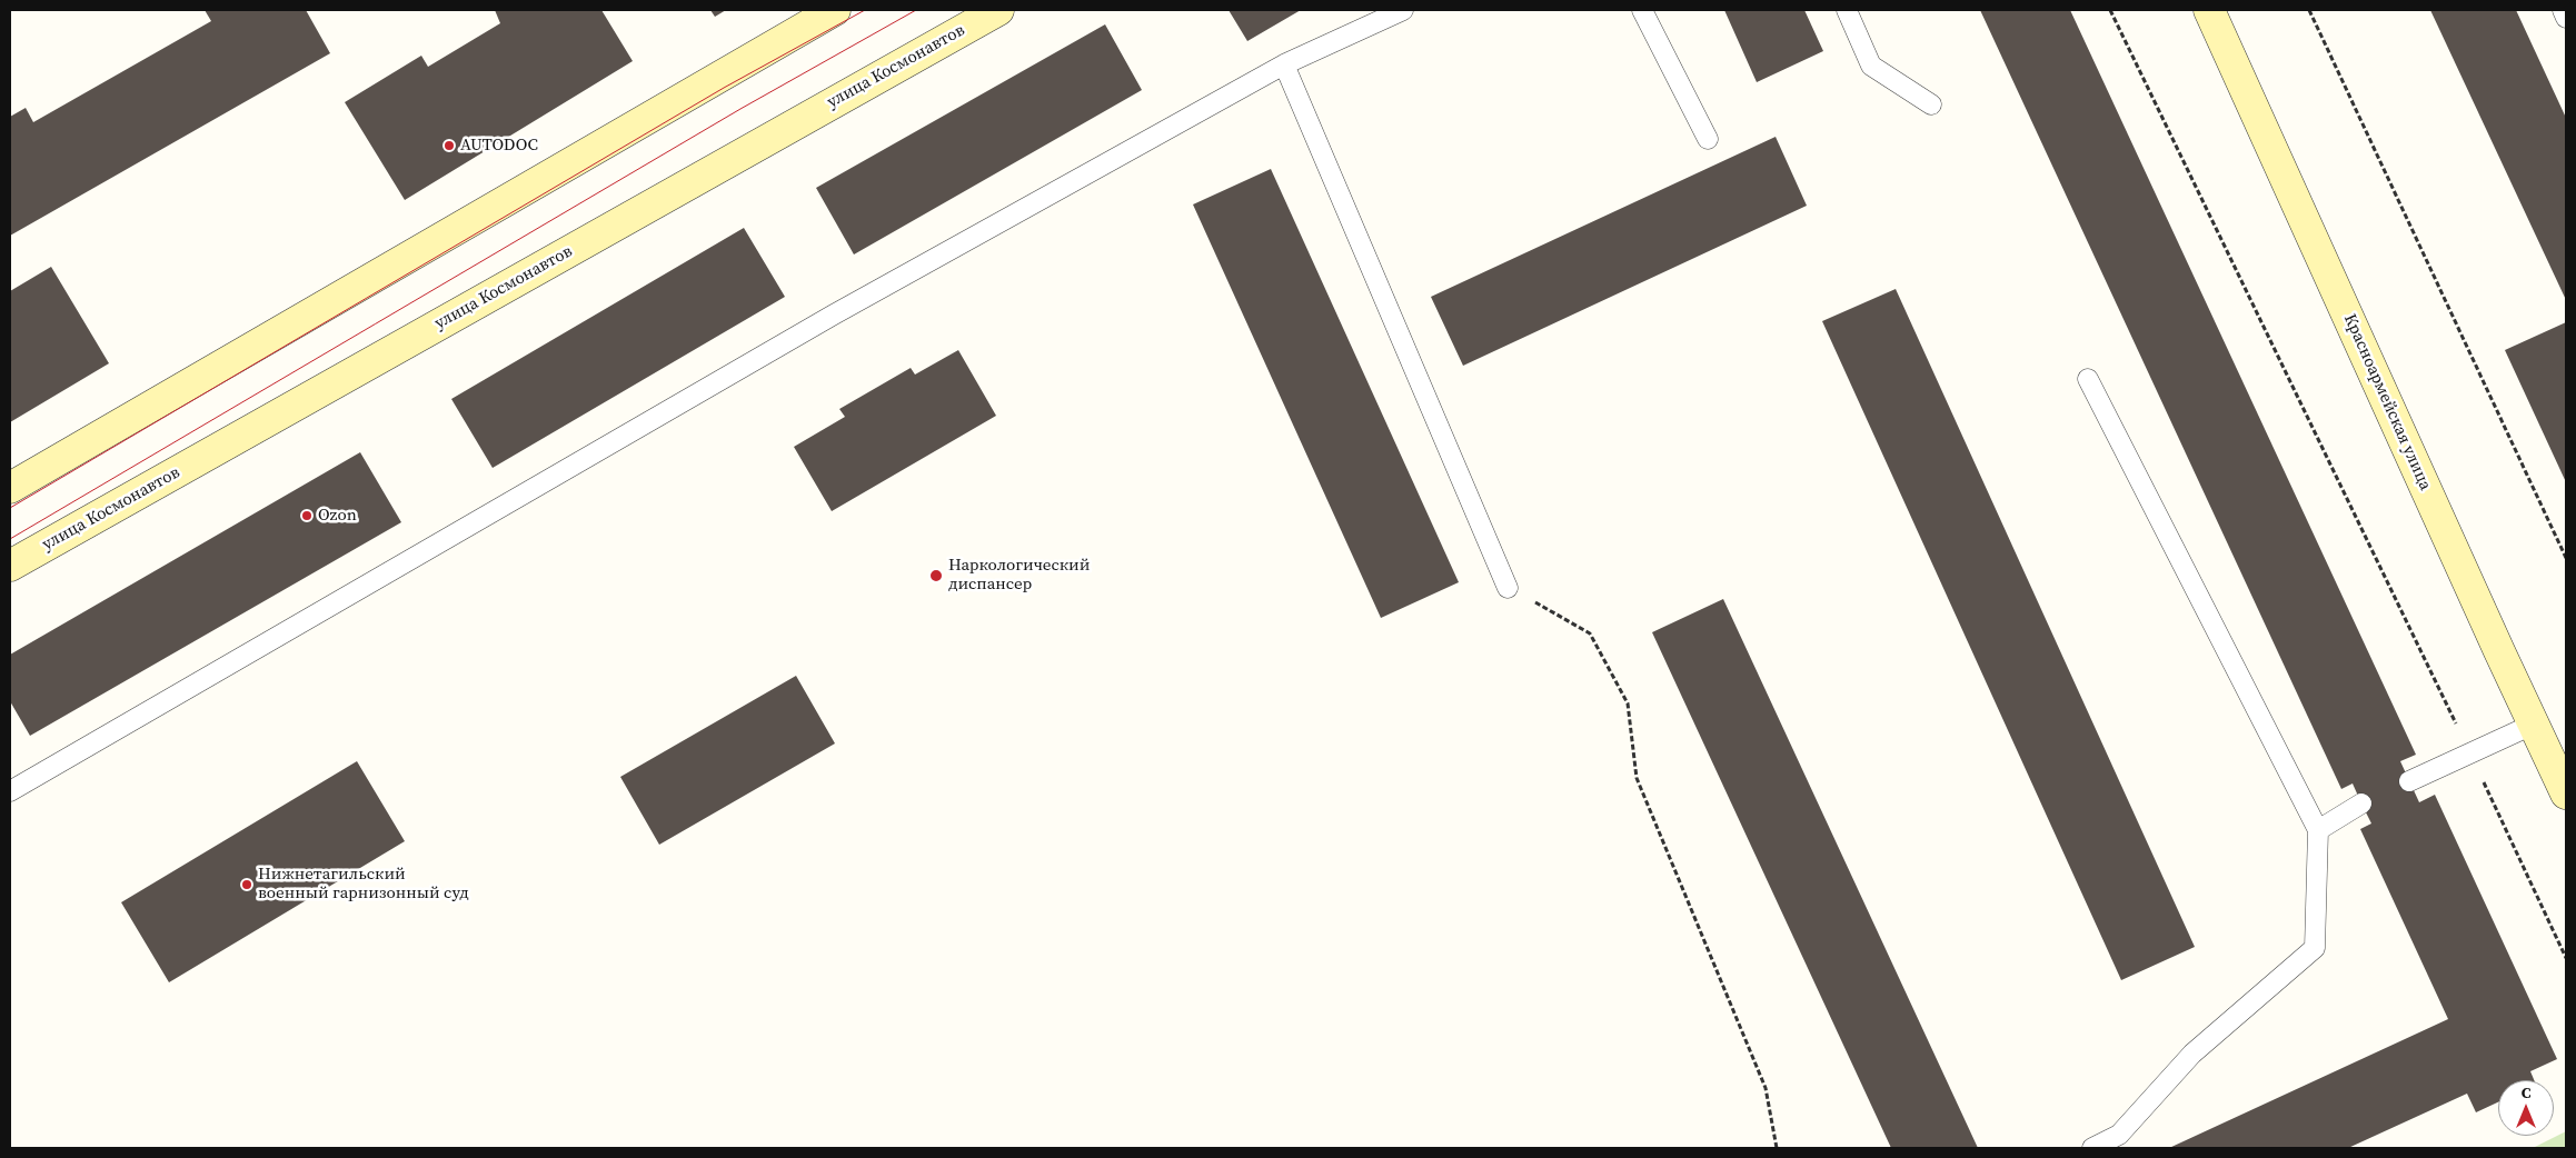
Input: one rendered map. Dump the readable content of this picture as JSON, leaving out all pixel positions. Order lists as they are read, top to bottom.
{
  "streets": {
    "main road": ["улица Космонавтов", "Красноармейская улица"]
  },
  "places": [
    "AUTODOC",
    "Ozon",
    "Наркологический диспансер",
    "Нижнетагильский военный гарнизонный суд"
  ],
  "north": "top"
}
